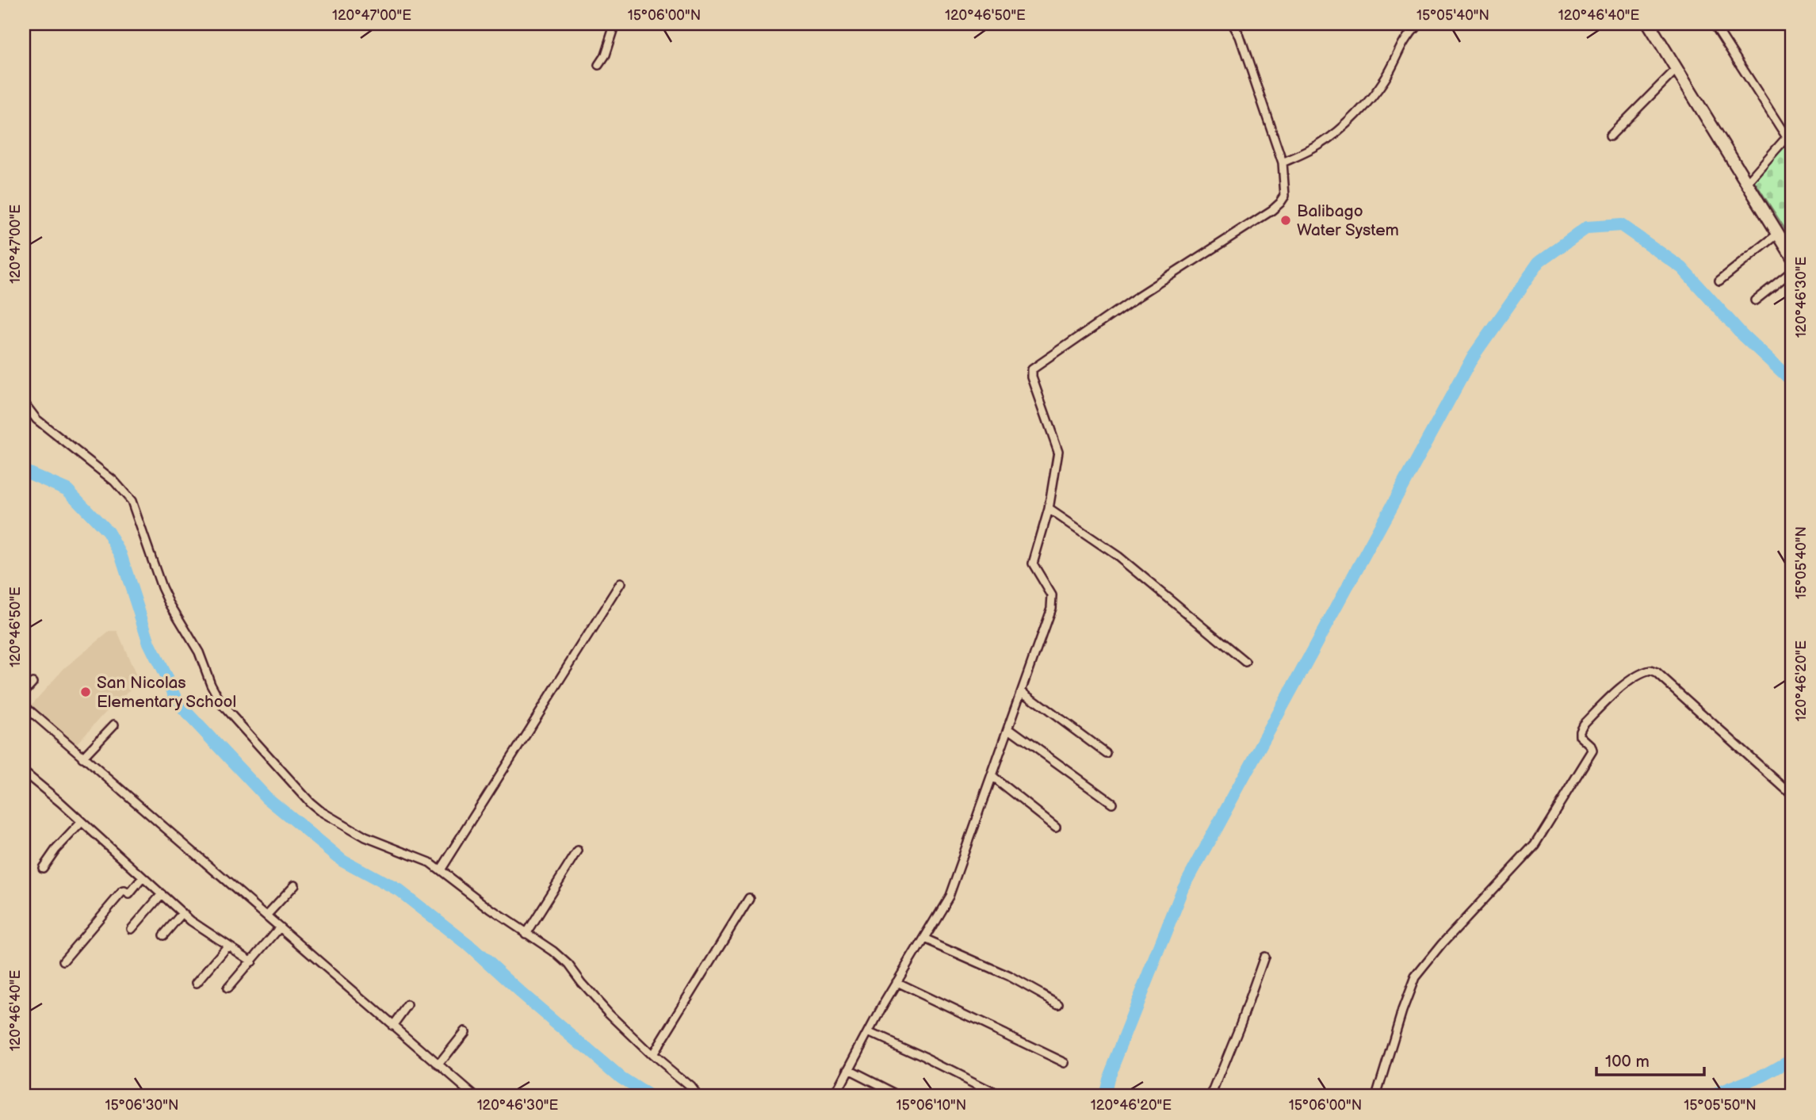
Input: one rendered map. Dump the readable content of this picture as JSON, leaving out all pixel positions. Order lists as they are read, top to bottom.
{
  "places": ["Balibago Water System", "San Nicolas Elementary School"],
  "scale_bar": "100 m",
  "coordinates": [
    "120°47'00\"E",
    "15°06'00\"N",
    "120°46'50\"E",
    "15°05'40\"N",
    "120°46'40\"E",
    "120°46'30\"E",
    "120°46'20\"E",
    "15°06'30\"N",
    "15°06'10\"N",
    "15°05'50\"N"
  ]
}
